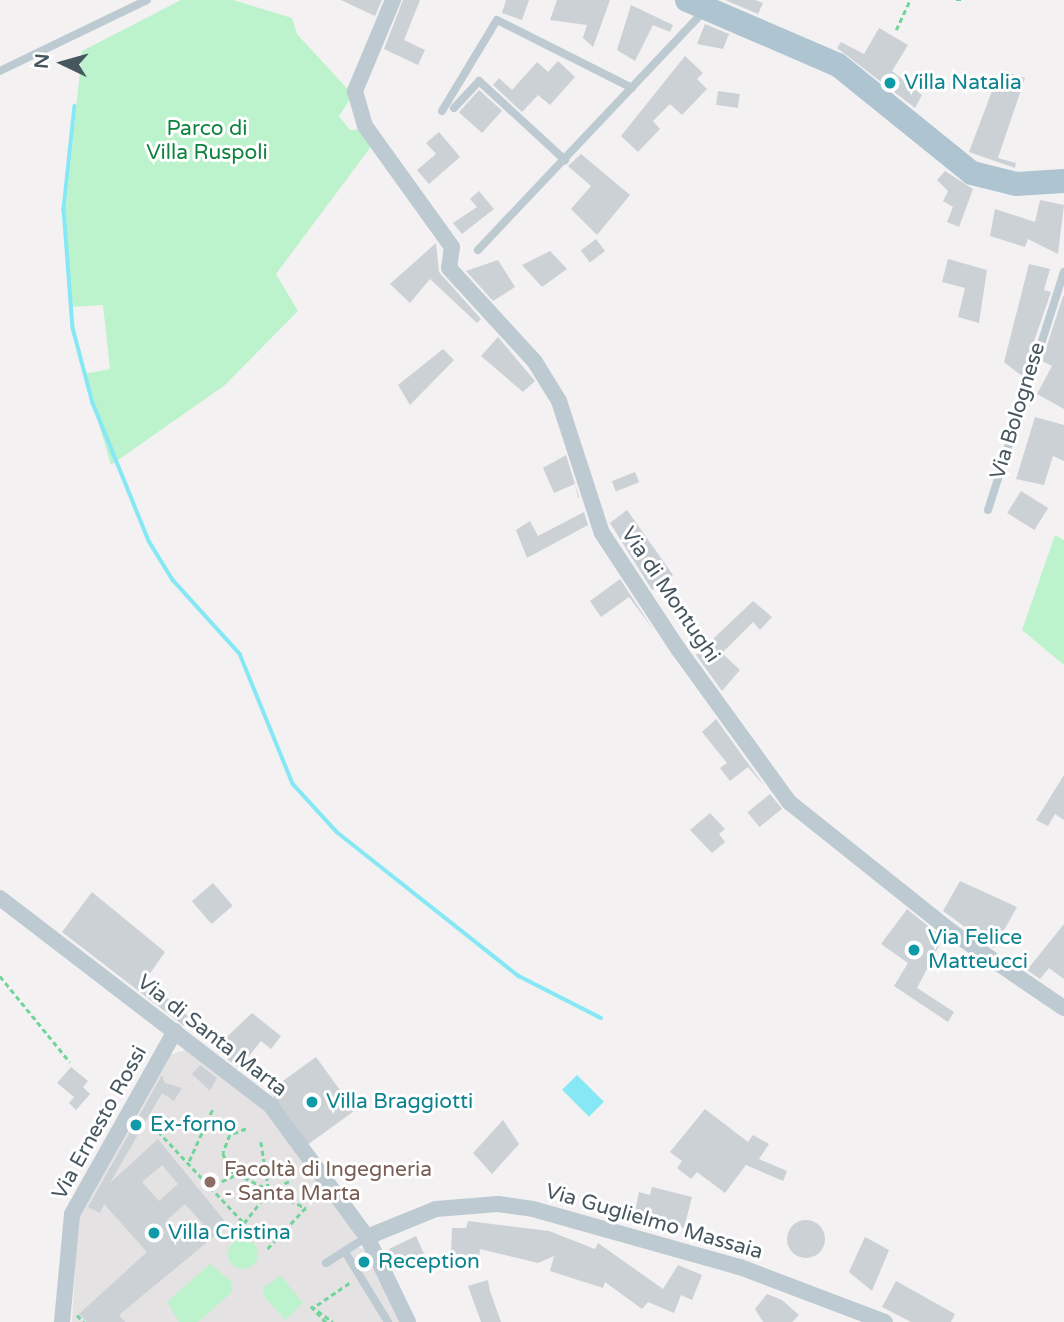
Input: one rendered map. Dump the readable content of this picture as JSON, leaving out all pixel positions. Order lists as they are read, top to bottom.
{
  "streets": {
    "street": [
      "Via di Montughi",
      "Via di Santa Marta",
      "Via Ernesto Rossi",
      "Via Guglielmo Massaia"
    ],
    "lane": ["Via Bolognese"]
  },
  "crossings": [
    ["Via di Santa Marta", "Via Ernesto Rossi"],
    ["Via di Santa Marta", "Via Guglielmo Massaia"]
  ],
  "parks": ["Parco di Villa Ruspoli"],
  "places": [
    "Villa Natalia",
    "Via Felice Matteucci",
    "Villa Braggiotti",
    "Ex-forno",
    "Facoltà di Ingegneria - Santa Marta",
    "Villa Cristina",
    "Reception"
  ],
  "north": "left"
}
